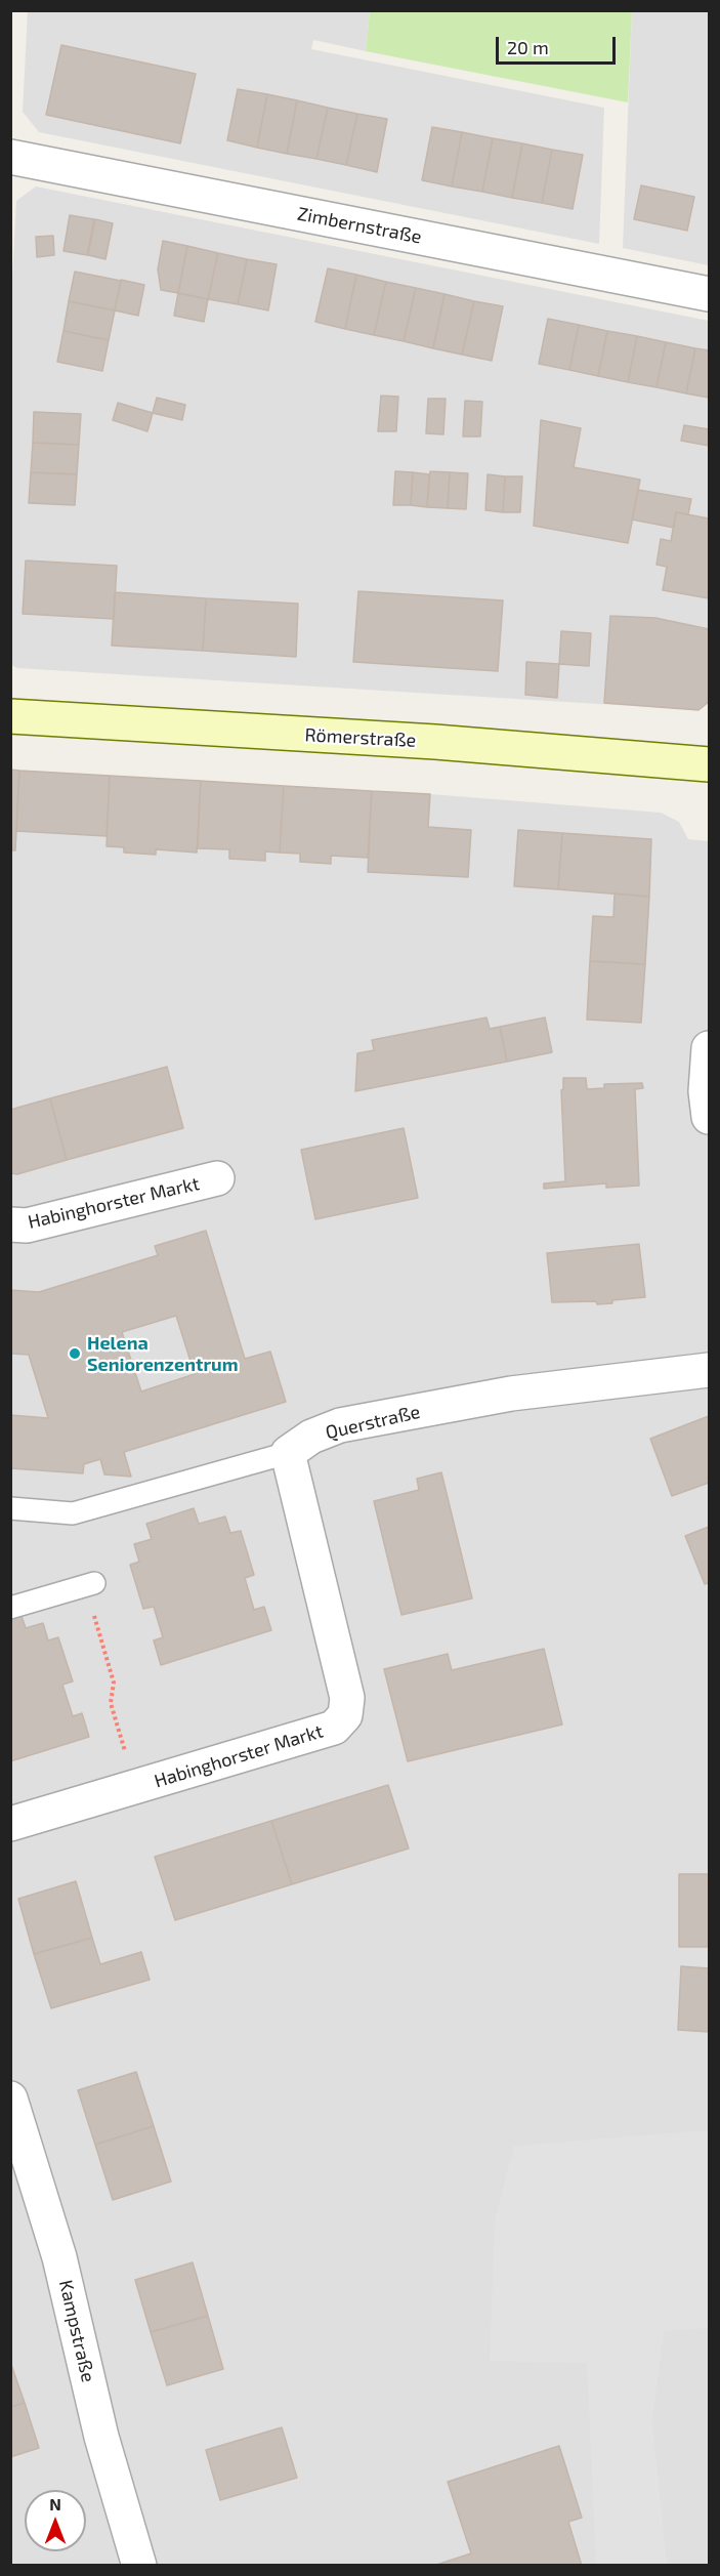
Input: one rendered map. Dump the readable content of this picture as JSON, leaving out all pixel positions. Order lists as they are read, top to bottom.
{
  "streets": {
    "main road": ["Römerstraße"],
    "street": [
      "Zimbernstraße",
      "Habinghorster Markt",
      "Querstraße",
      "Kampstraße"
    ]
  },
  "crossings": [
    ["Habinghorster Markt", "Querstraße"]
  ],
  "places": ["Helena Seniorenzentrum"],
  "scale_bar": "20 m",
  "north": "top"
}
